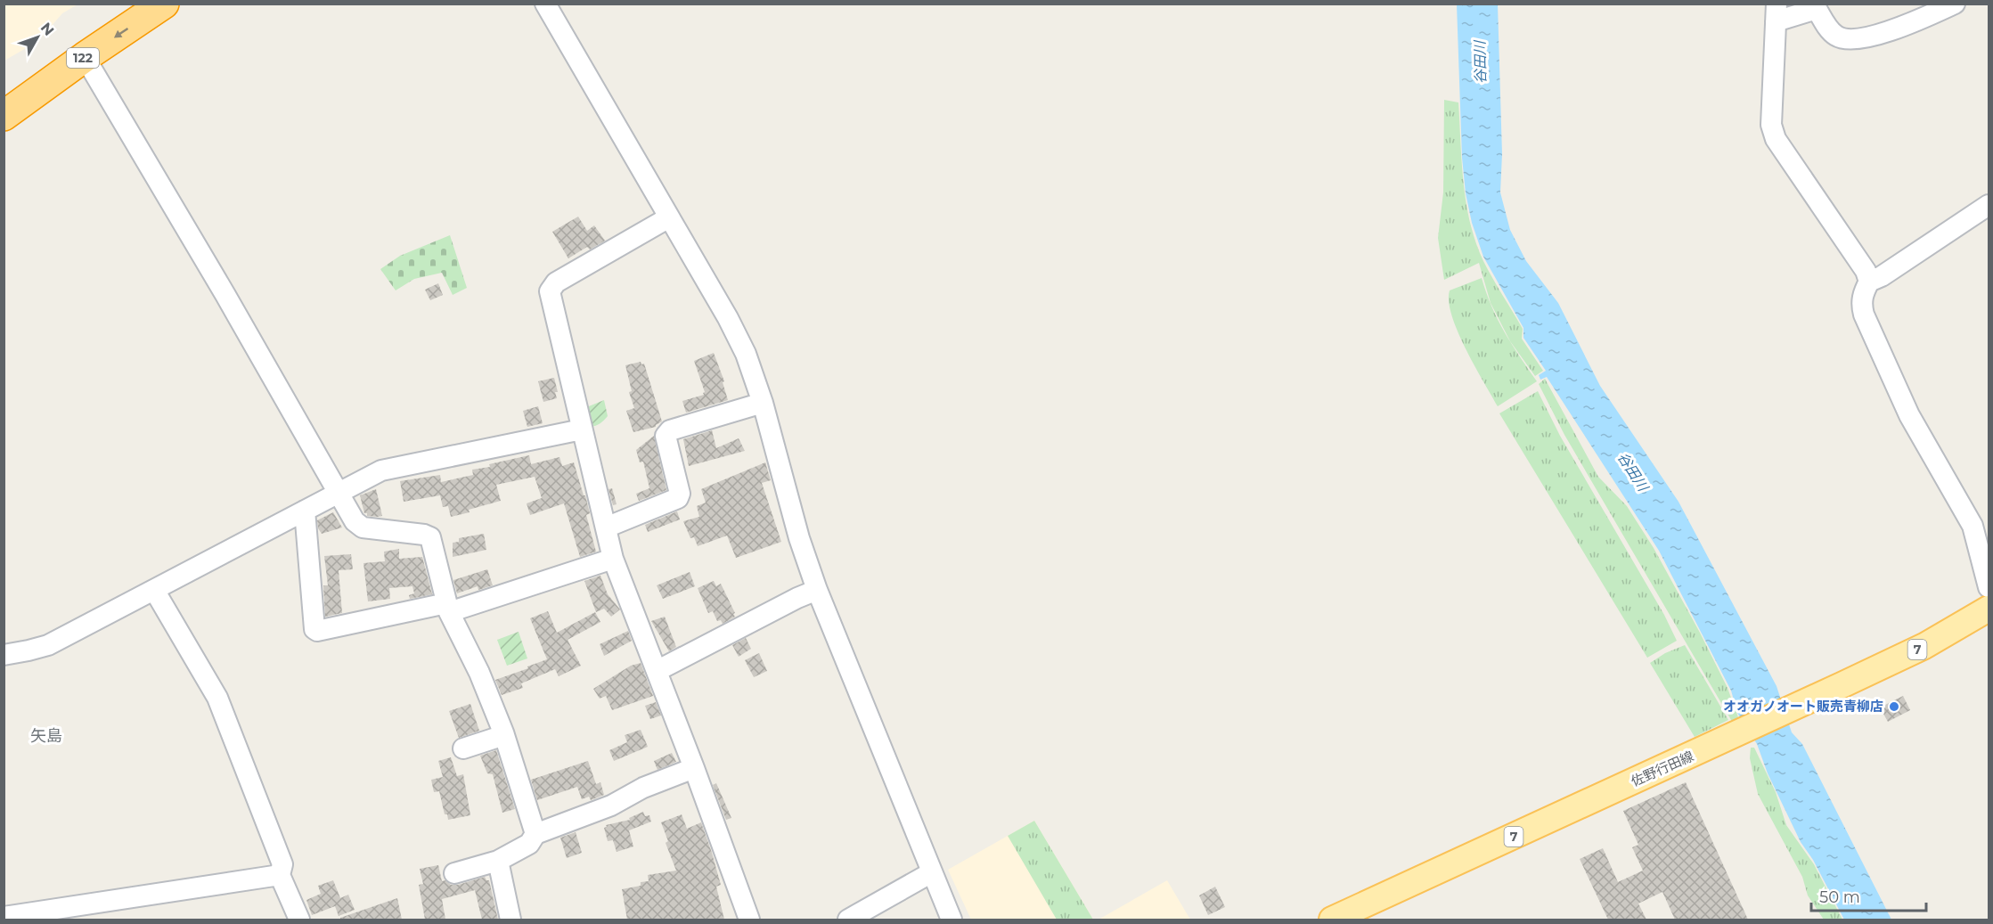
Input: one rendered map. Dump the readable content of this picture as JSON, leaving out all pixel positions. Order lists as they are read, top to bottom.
{
  "streets": {
    "highway": ["122"],
    "main road": ["7", "佐野行田線"]
  },
  "districts": ["矢島"],
  "water": ["谷田川"],
  "places": ["オオガノオート販売青柳店"],
  "scale_bar": "50 m",
  "north": "top right"
}
